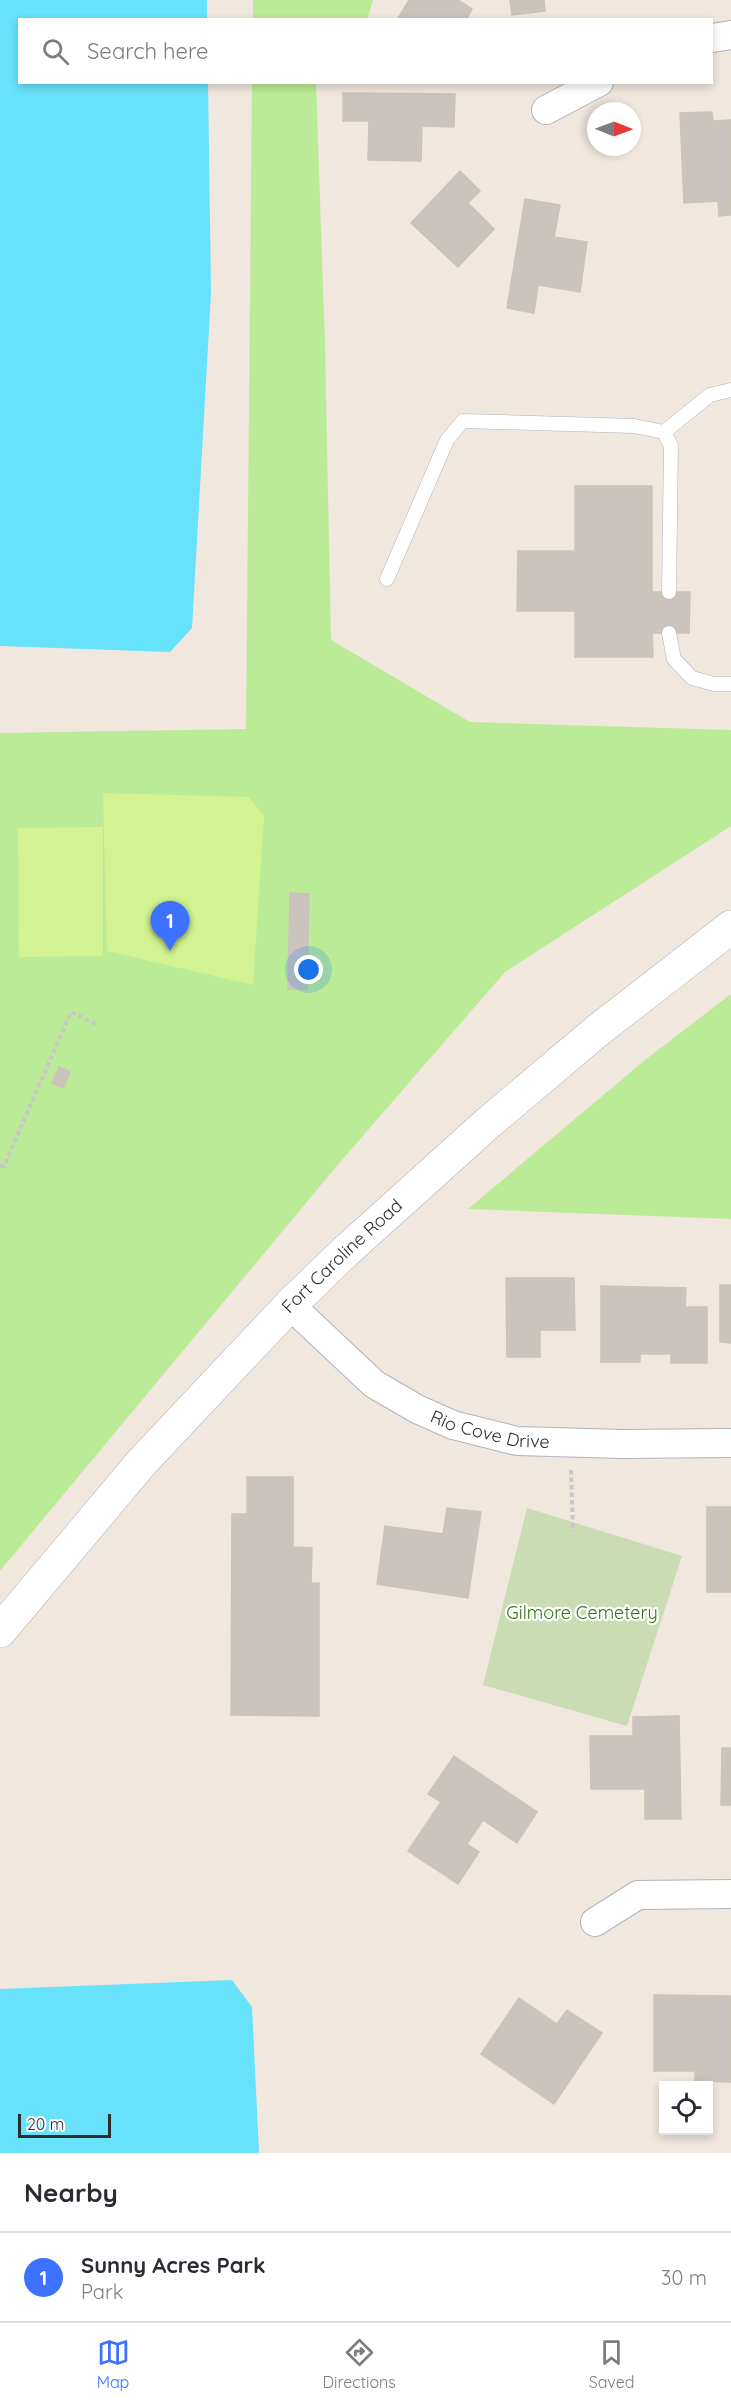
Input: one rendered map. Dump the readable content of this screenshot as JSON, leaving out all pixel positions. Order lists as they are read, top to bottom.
{
  "streets": {
    "street": ["Fort Caroline Road", "Rio Cove Drive"]
  },
  "crossings": [
    ["Fort Caroline Road", "Rio Cove Drive"]
  ],
  "parks": ["Gilmore Cemetery"],
  "scale_bar": "20 m",
  "north": "right",
  "page": {
    "search": "Search here",
    "pins": "1",
    "scale": "20 m",
    "heading": "Nearby",
    "list": [
      {
        "mark": "1",
        "name": "Sunny Acres Park",
        "note": "Park",
        "value": "30 m"
      }
    ],
    "nav": ["Map", "Directions", "Saved"]
  }
}
